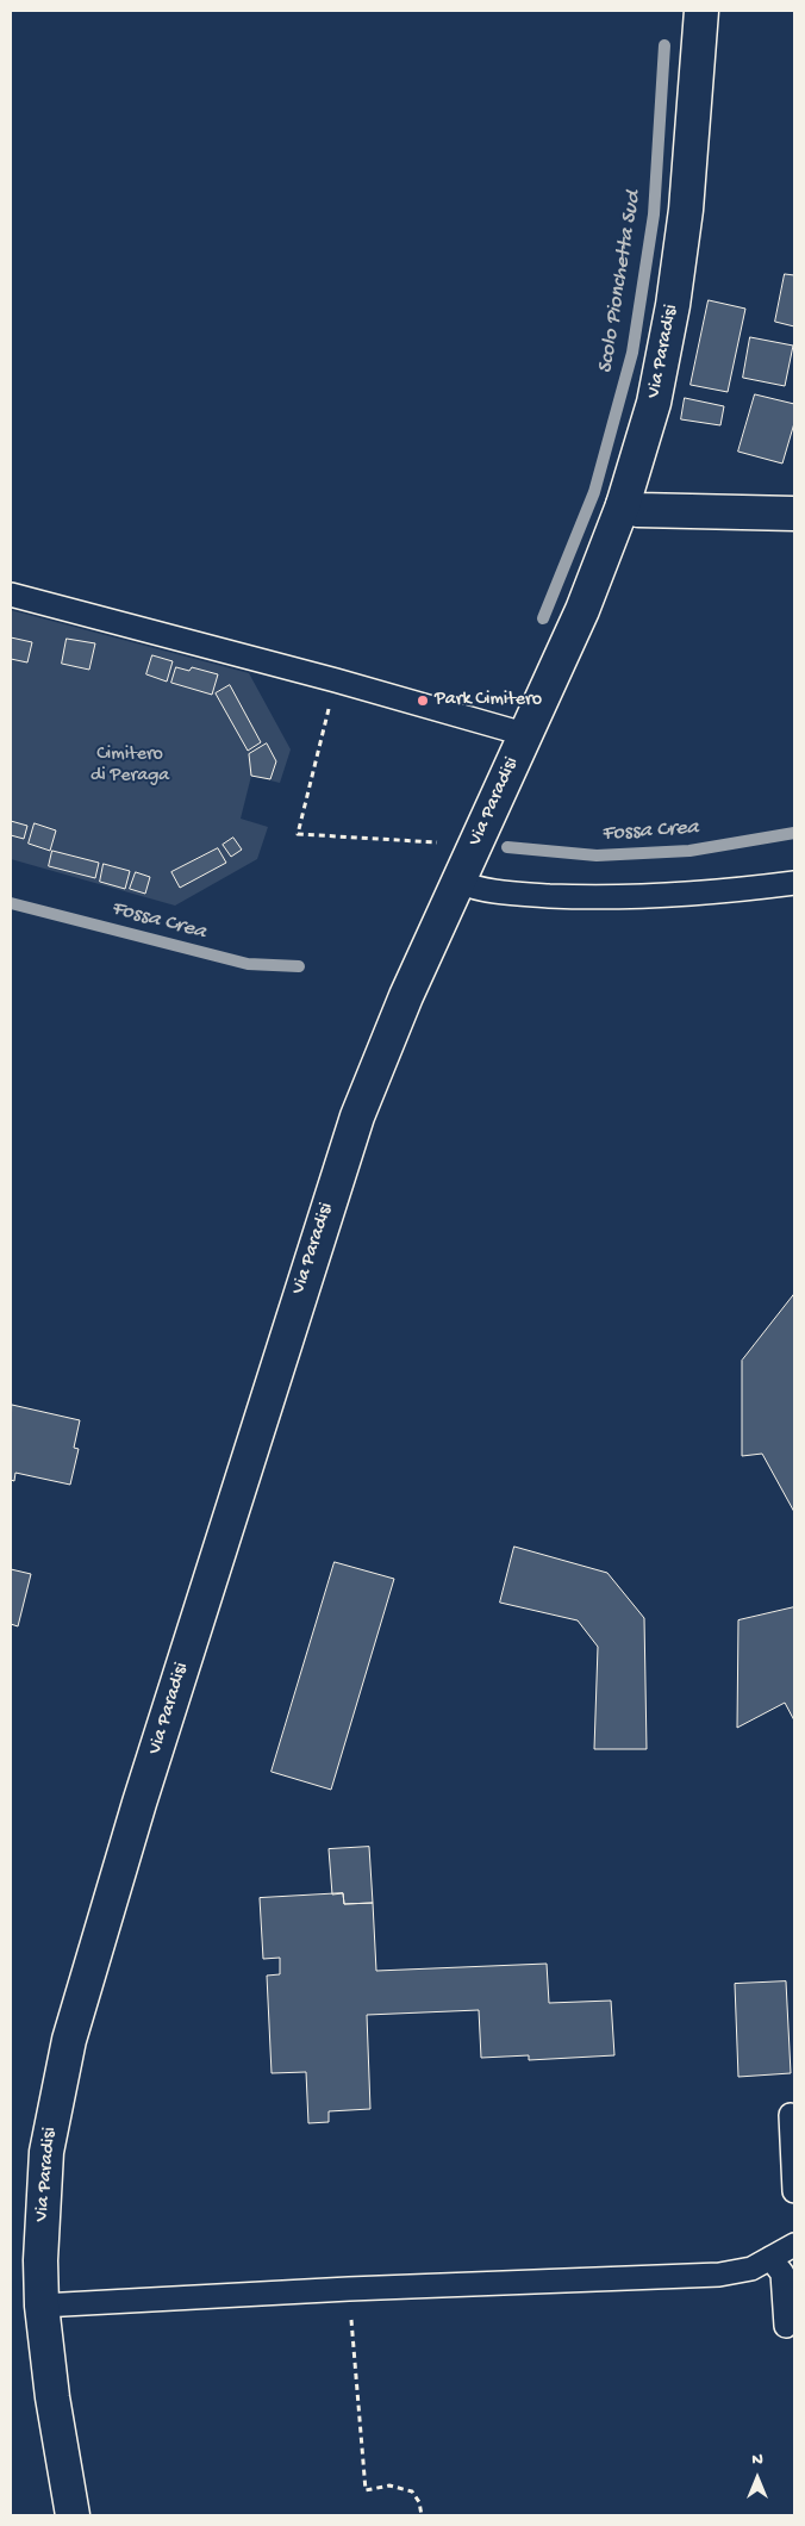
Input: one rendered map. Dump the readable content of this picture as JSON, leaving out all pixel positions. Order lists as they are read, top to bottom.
{
  "streets": {
    "street": ["Via Paradisi"]
  },
  "water": ["Scolo Pionchetta Sud", "Fossa Crea"],
  "parks": ["Cimitero di Peraga"],
  "places": ["Park Cimitero"],
  "north": "top"
}
